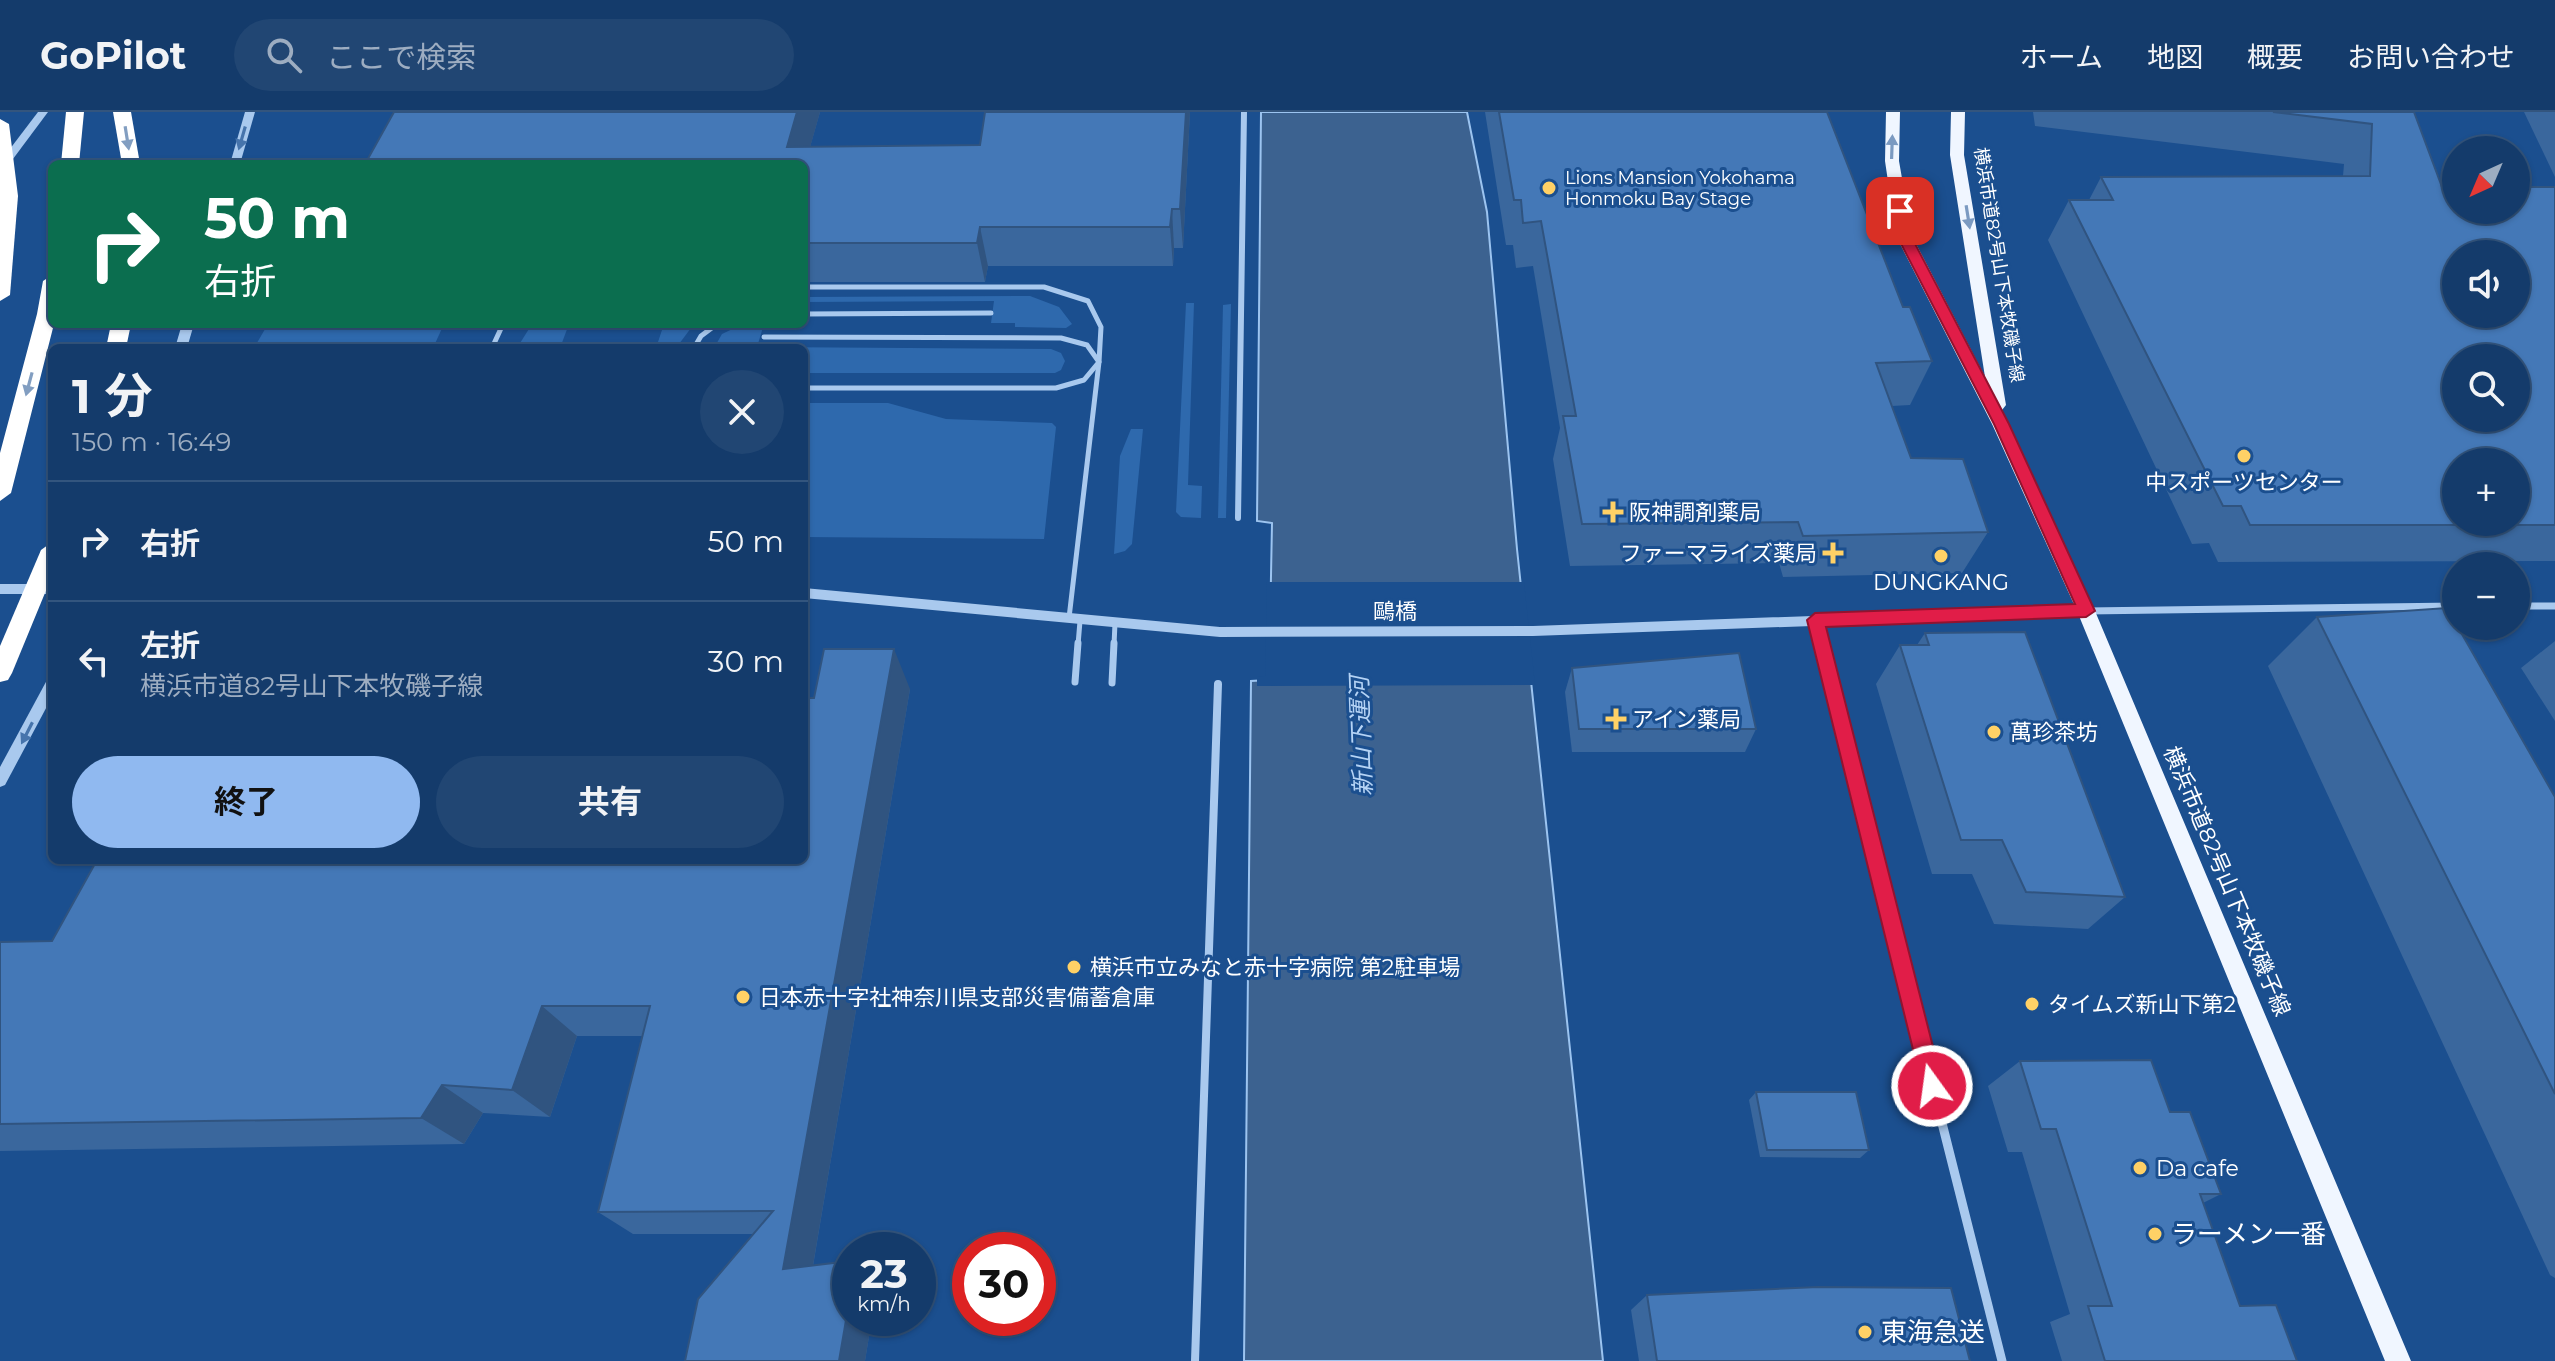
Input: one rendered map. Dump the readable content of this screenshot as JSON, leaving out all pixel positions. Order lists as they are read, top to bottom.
{
  "streets": {
    "main road": ["横浜市道82号山下本牧磯子線"],
    "street": ["鷗橋"]
  },
  "crossings": [
    ["横浜市道82号山下本牧磯子線", "鷗橋"]
  ],
  "water": ["新山下運河"],
  "places": {
    "other": [
      "Lions Mansion Yokohama Honmoku Bay Stage",
      "中スポーツセンター",
      "DUNGKANG",
      "萬珍茶坊",
      "横浜市立みなと赤十字病院 第2駐車場",
      "日本赤十字社神奈川県支部災害備蓄倉庫",
      "タイムズ新山下第2",
      "Da cafe",
      "ラーメン一番",
      "東海急送"
    ],
    "health": ["阪神調剤薬局", "ファーマライズ薬局", "アイン薬局"]
  },
  "north": "bottom left",
  "page": {
    "header": "GoPilot",
    "search": "ここで検索",
    "nav": [
      "ホーム",
      "地図",
      "概要",
      "お問い合わせ"
    ],
    "map_buttons": ["+", "−"],
    "turn": ["50 m", "右折"],
    "heading": ["1 分", "150 m · 16:49"],
    "list": [
      {
        "name": "右折",
        "value": "50 m"
      },
      {
        "name": "左折",
        "note": "横浜市道82号山下本牧磯子線",
        "value": "30 m"
      }
    ],
    "buttons": ["終了", "共有"],
    "speed": "23 km/h",
    "limit": "30"
  }
}
